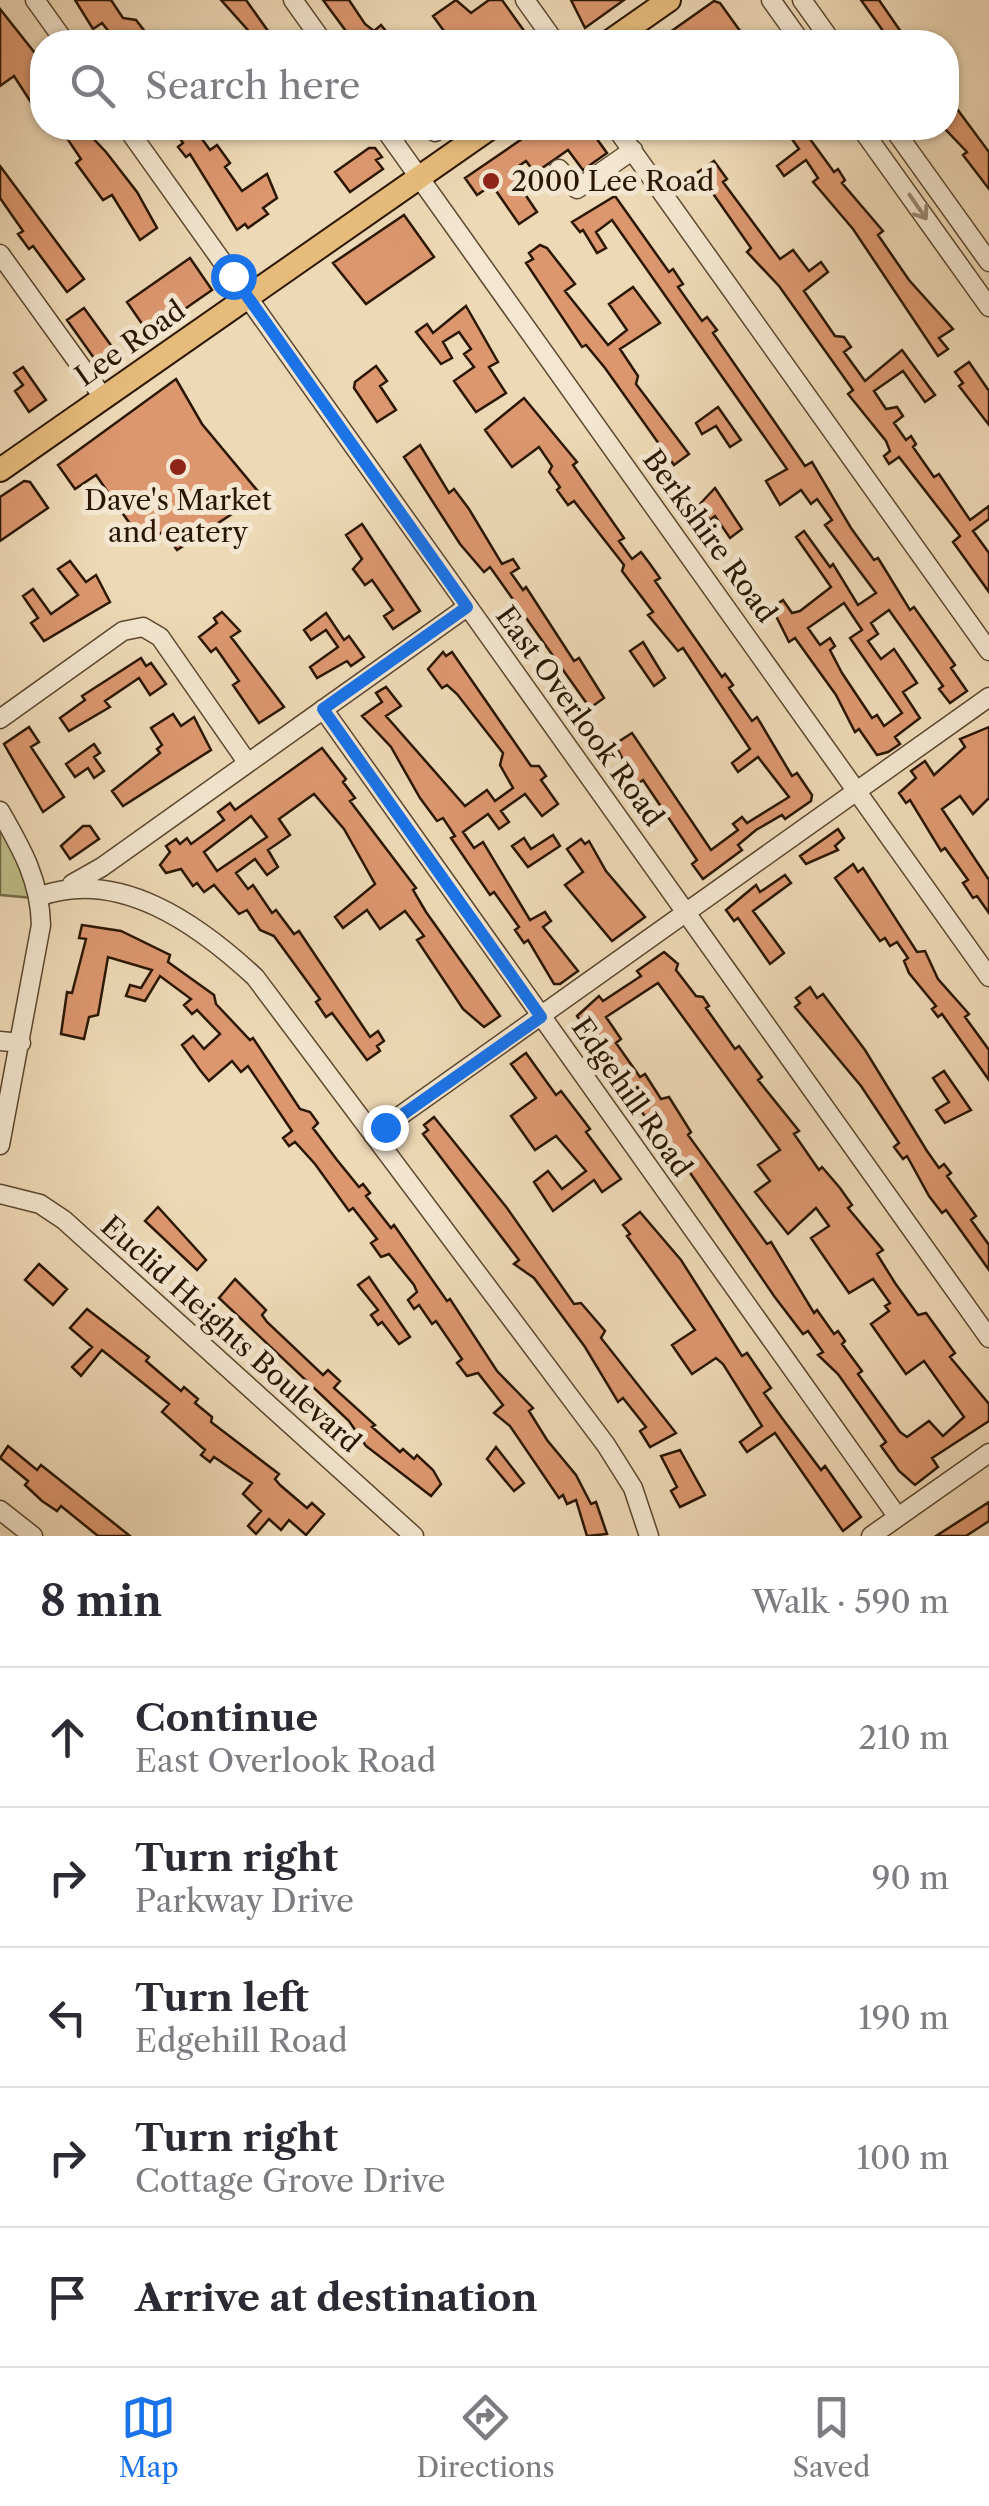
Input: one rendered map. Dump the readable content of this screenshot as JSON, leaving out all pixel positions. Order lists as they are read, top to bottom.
{
  "streets": {
    "main road": ["Lee Road"],
    "street": [
      "Berkshire Road",
      "East Overlook Road",
      "Edgehill Road",
      "Euclid Heights Boulevard"
    ]
  },
  "crossings": [
    ["Lee Road", "Berkshire Road"],
    ["Lee Road", "East Overlook Road"]
  ],
  "places": ["2000 Lee Road", "Dave's Market and eatery"],
  "page": {
    "search": "Search here",
    "heading": ["8 min", "Walk · 590 m"],
    "list": [
      ["Continue", "East Overlook Road", "210 m"],
      ["Turn right", "Parkway Drive", "90 m"],
      ["Turn left", "Edgehill Road", "190 m"],
      ["Turn right", "Cottage Grove Drive", "100 m"],
      "Arrive at destination"
    ],
    "nav": ["Map", "Directions", "Saved"]
  }
}
